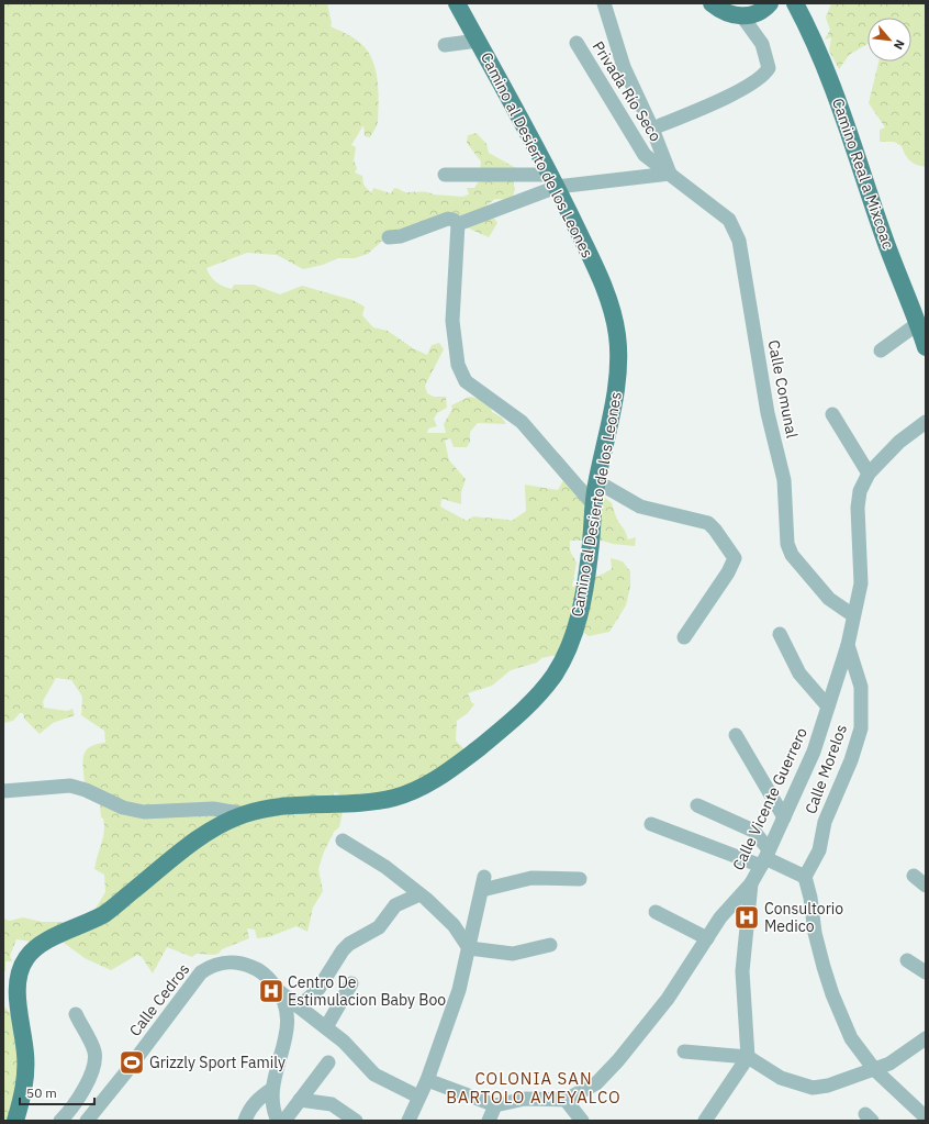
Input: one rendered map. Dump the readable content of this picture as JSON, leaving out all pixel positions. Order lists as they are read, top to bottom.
{
  "streets": {
    "main road": ["Camino al Desierto de los Leones", "Camino Real a Mixcoac"],
    "street": [
      "Privada Río Seco",
      "Calle Comunal",
      "Calle Morelos",
      "Calle Vicente Guerrero",
      "Calle Cedros"
    ]
  },
  "crossings": [
    ["Privada Río Seco", "Calle Comunal"],
    ["Calle Comunal", "Calle Vicente Guerrero"],
    ["Calle Morelos", "Calle Vicente Guerrero"]
  ],
  "districts": ["COLONIA SAN BARTOLO AMEYALCO"],
  "places": {
    "hospital": ["Consultorio Medico", "Centro De Estimulacion Baby Boo"],
    "sports": ["Grizzly Sport Family"]
  },
  "scale_bar": "50 m",
  "north": "bottom right"
}
